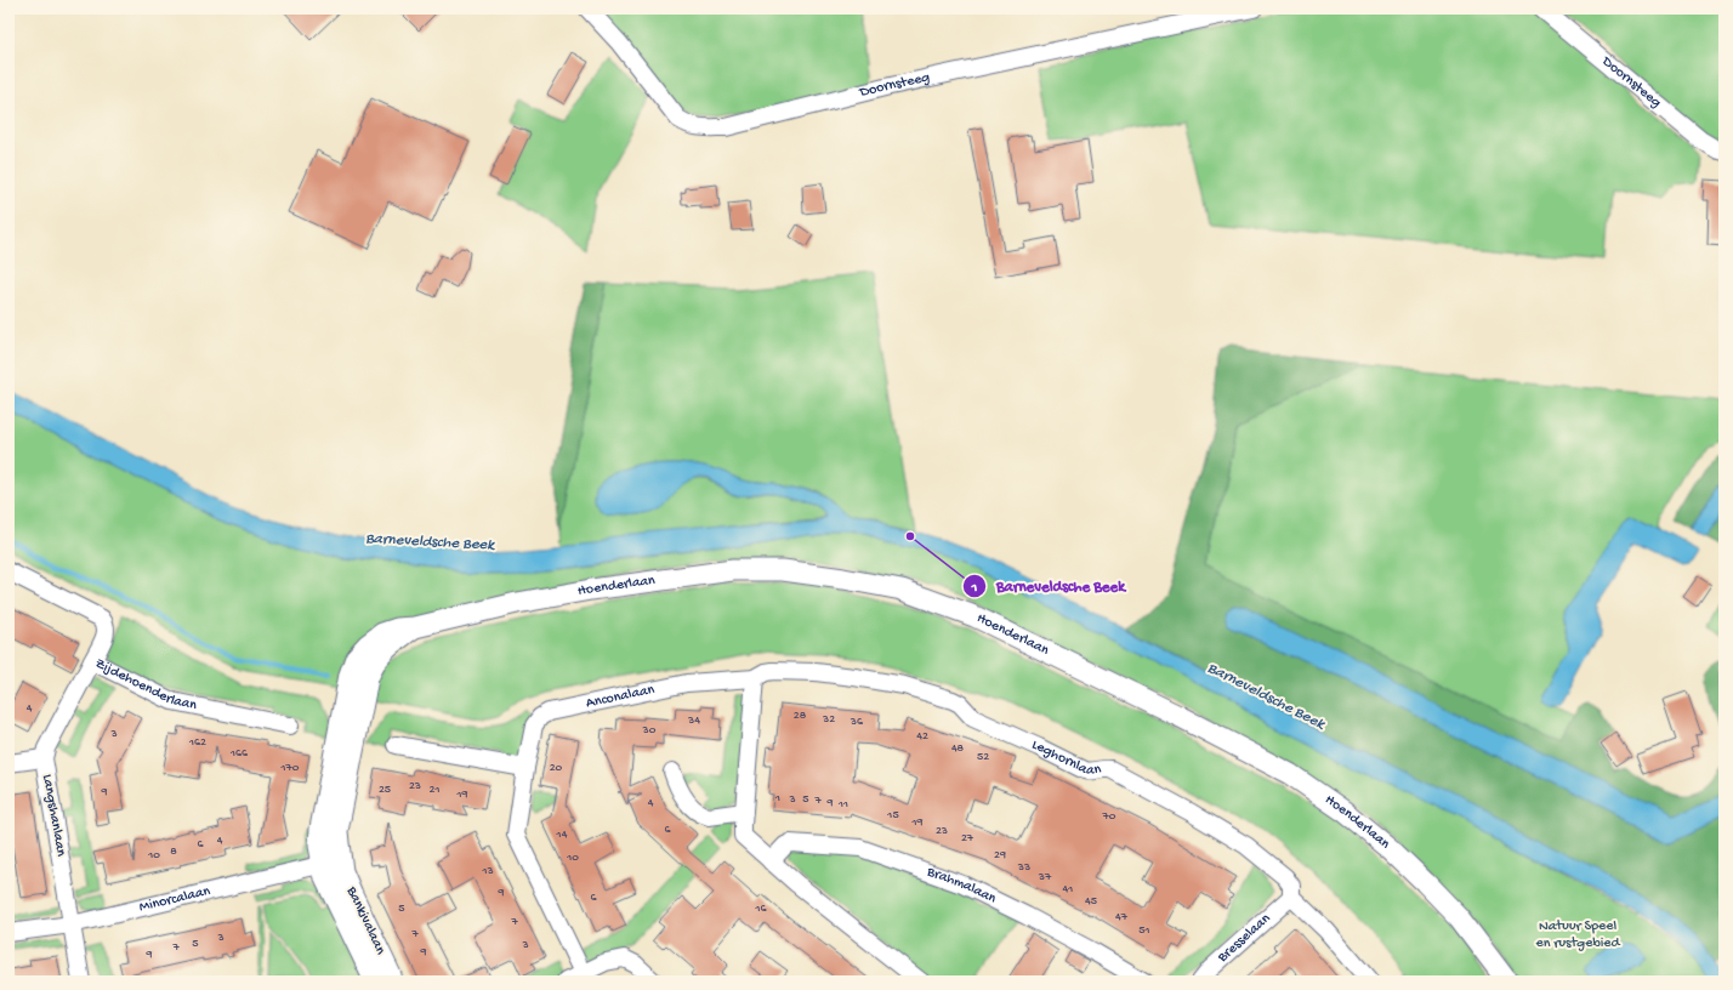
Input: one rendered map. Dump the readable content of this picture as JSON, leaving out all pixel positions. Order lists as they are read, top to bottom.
{
  "streets": {
    "street": [
      "Doornsteeg",
      "Hoenderlaan",
      "Zijdehoenderlaan",
      "Anconalaan",
      "Leghornlaan",
      "Langshanlaan",
      "Brahmalaan",
      "Minorcalaan",
      "Bankivalaan",
      "Bresselaan"
    ]
  },
  "crossings": [
    ["Hoenderlaan", "Minorcalaan"],
    ["Hoenderlaan", "Bankivalaan"],
    ["Zijdehoenderlaan", "Langshanlaan"],
    ["Anconalaan", "Leghornlaan"],
    ["Leghornlaan", "Bresselaan"],
    ["Langshanlaan", "Minorcalaan"],
    ["Minorcalaan", "Bankivalaan"]
  ],
  "water": ["Barneveldsche Beek"],
  "parks": ["Natuur Speel en rustgebied"],
  "places": ["Barneveldsche Beek"],
  "house_numbers": [
    "4",
    "28",
    "32",
    "34",
    "36",
    "30",
    "3",
    "42",
    "162",
    "48",
    "166",
    "52",
    "170",
    "20",
    "23",
    "25",
    "21",
    "9",
    "19",
    "1",
    "3",
    "5",
    "7",
    "4",
    "9",
    "11",
    "15",
    "70",
    "19",
    "6",
    "23",
    "14",
    "27",
    "4",
    "6",
    "8",
    "10",
    "29",
    "10",
    "33",
    "13",
    "37",
    "41",
    "9",
    "6",
    "45",
    "5",
    "16",
    "47",
    "7",
    "51",
    "7",
    "3",
    "5",
    "3",
    "7",
    "9",
    "9"
  ]
}
